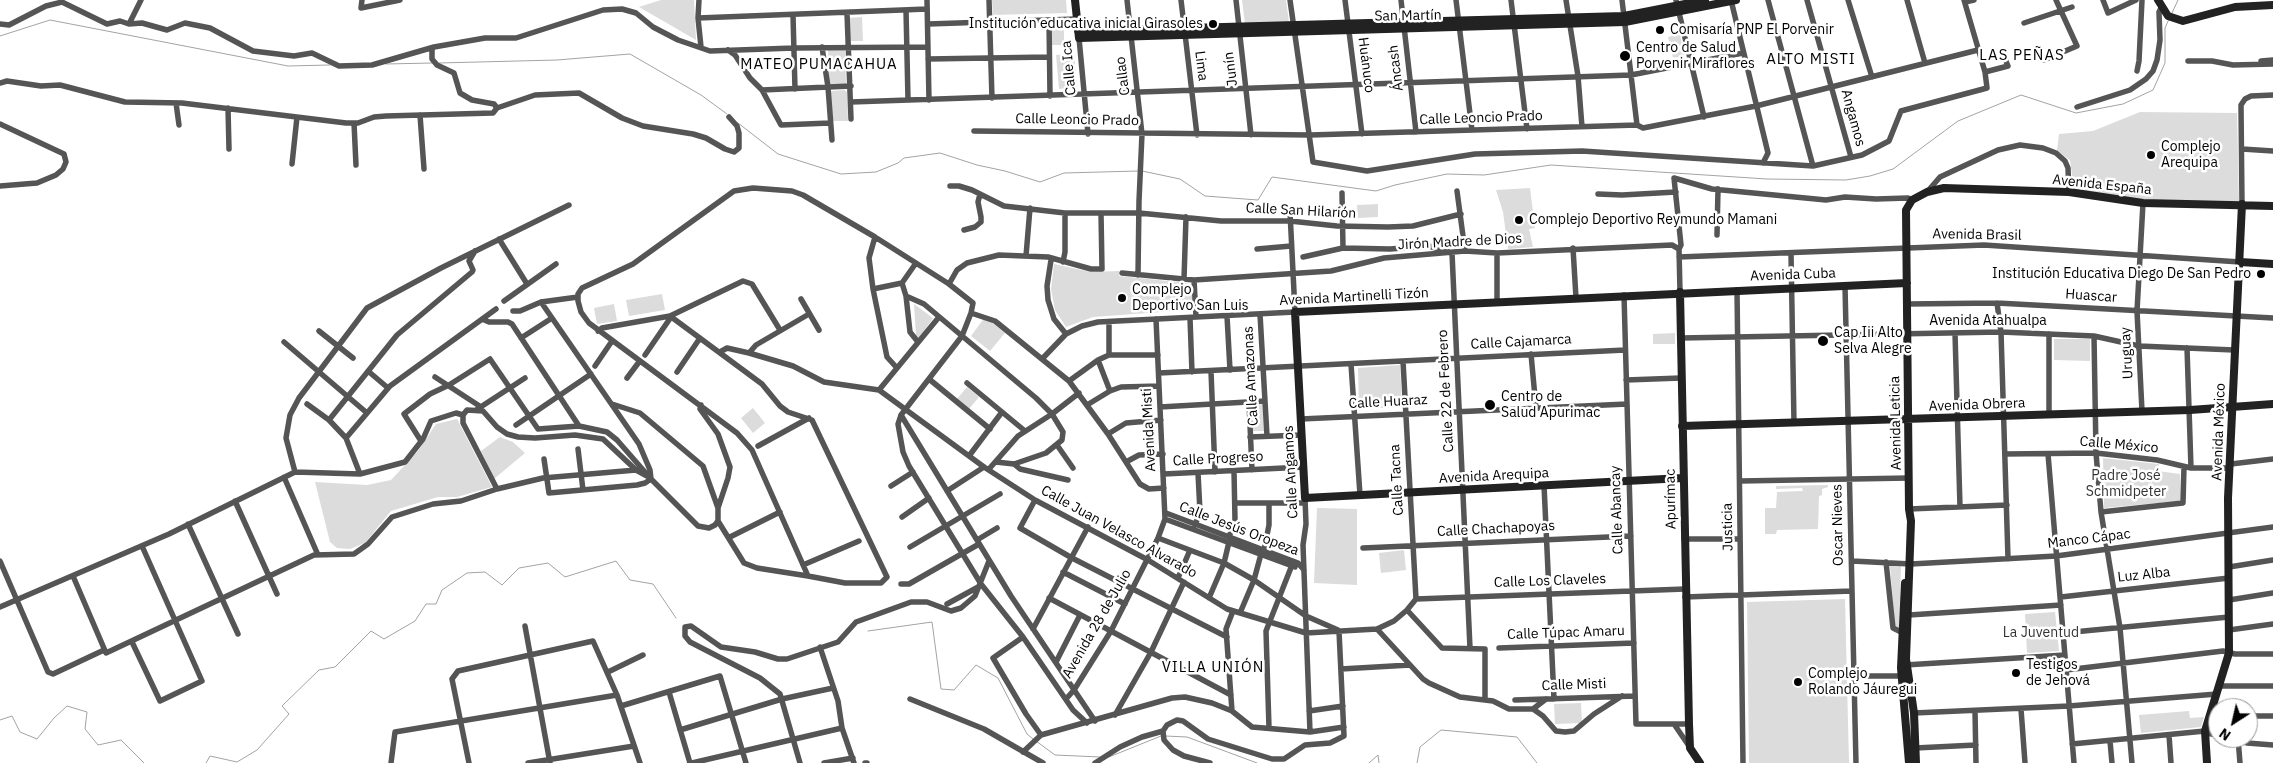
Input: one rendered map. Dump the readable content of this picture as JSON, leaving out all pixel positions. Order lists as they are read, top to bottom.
{
  "streets": {
    "street": [
      "San Martín",
      "Huánuco",
      "Lima",
      "Calle Ica",
      "Áncash",
      "Junín",
      "Callao",
      "Calle Leoncio Prado",
      "Angamos",
      "Avenida España",
      "Calle San Hilarión",
      "Avenida Brasil",
      "Jirón Madre de Dios",
      "Avenida Cuba",
      "Huascar",
      "Avenida Martinelli Tizón",
      "Avenida Atahualpa",
      "Calle Cajamarca",
      "Uruguay",
      "Calle Amazonas",
      "Calle 22 de Febrero",
      "Calle Huaraz",
      "Avenida Obrera",
      "Avenida Leticia",
      "Avenida Misti",
      "Avenida México",
      "Calle México",
      "Calle Progreso",
      "Calle Angamos",
      "Avenida Arequipa",
      "Calle Tacna",
      "Apurímac",
      "Calle Abancay",
      "Oscar Nieves",
      "Justicia",
      "Calle Jesús Oropeza",
      "Calle Chachapoyas",
      "Calle Juan Velasco Alvarado",
      "Manco Cápac",
      "Luz Alba",
      "Calle Los Claveles",
      "Avenida 28 de Julio",
      "Calle Túpac Amaru",
      "Calle Misti"
    ]
  },
  "crossings": [
    ["San Martín", "Huánuco"],
    ["San Martín", "Lima"],
    ["San Martín", "Calle Ica"],
    ["San Martín", "Áncash"],
    ["San Martín", "Junín"],
    ["San Martín", "Callao"],
    ["Huánuco", "Calle Leoncio Prado"],
    ["Lima", "Calle Leoncio Prado"],
    ["Calle Ica", "Calle Leoncio Prado"],
    ["Áncash", "Calle Leoncio Prado"],
    ["Junín", "Calle Leoncio Prado"],
    ["Callao", "Calle Leoncio Prado"],
    ["Callao", "Calle San Hilarión"],
    ["Callao", "Jirón Madre de Dios"],
    ["Calle Leoncio Prado", "Angamos"],
    ["Avenida España", "Uruguay"],
    ["Avenida España", "Avenida Leticia"],
    ["Avenida España", "Avenida México"],
    ["Calle San Hilarión", "Calle Angamos"],
    ["Avenida Brasil", "Uruguay"],
    ["Avenida Brasil", "Avenida Leticia"],
    ["Avenida Brasil", "Avenida México"],
    ["Avenida Brasil", "Apurímac"],
    ["Jirón Madre de Dios", "Calle 22 de Febrero"],
    ["Jirón Madre de Dios", "Calle Angamos"],
    ["Jirón Madre de Dios", "Apurímac"],
    ["Avenida Cuba", "Avenida Martinelli Tizón"],
    ["Avenida Cuba", "Avenida Leticia"],
    ["Avenida Cuba", "Apurímac"],
    ["Avenida Cuba", "Oscar Nieves"],
    ["Avenida Cuba", "Justicia"],
    ["Huascar", "Uruguay"],
    ["Huascar", "Avenida Leticia"],
    ["Huascar", "Avenida México"],
    ["Avenida Martinelli Tizón", "Calle Amazonas"],
    ["Avenida Martinelli Tizón", "Calle 22 de Febrero"],
    ["Avenida Martinelli Tizón", "Avenida Misti"],
    ["Avenida Martinelli Tizón", "Calle Angamos"],
    ["Avenida Martinelli Tizón", "Apurímac"],
    ["Avenida Martinelli Tizón", "Calle Abancay"],
    ["Avenida Atahualpa", "Uruguay"],
    ["Avenida Atahualpa", "Avenida Leticia"],
    ["Avenida Atahualpa", "Avenida México"],
    ["Avenida Atahualpa", "Apurímac"],
    ["Avenida Atahualpa", "Oscar Nieves"],
    ["Avenida Atahualpa", "Justicia"],
    ["Calle Cajamarca", "Calle Amazonas"],
    ["Calle Cajamarca", "Calle 22 de Febrero"],
    ["Calle Cajamarca", "Avenida Misti"],
    ["Calle Cajamarca", "Calle Angamos"],
    ["Calle Cajamarca", "Calle Tacna"],
    ["Calle Cajamarca", "Calle Abancay"],
    ["Uruguay", "Avenida Obrera"],
    ["Calle Amazonas", "Calle Progreso"],
    ["Calle 22 de Febrero", "Calle Huaraz"],
    ["Calle 22 de Febrero", "Avenida Arequipa"],
    ["Calle 22 de Febrero", "Calle Chachapoyas"],
    ["Calle 22 de Febrero", "Calle Los Claveles"],
    ["Calle Huaraz", "Calle Angamos"],
    ["Calle Huaraz", "Calle Tacna"],
    ["Calle Huaraz", "Calle Abancay"],
    ["Avenida Obrera", "Avenida Leticia"],
    ["Avenida Obrera", "Avenida México"],
    ["Avenida Obrera", "Apurímac"],
    ["Avenida Obrera", "Oscar Nieves"],
    ["Avenida Obrera", "Justicia"],
    ["Avenida Leticia", "Manco Cápac"],
    ["Avenida Misti", "Calle Progreso"],
    ["Avenida Misti", "Calle Jesús Oropeza"],
    ["Avenida Misti", "Avenida 28 de Julio"],
    ["Avenida México", "Calle México"],
    ["Avenida México", "Manco Cápac"],
    ["Avenida México", "Luz Alba"],
    ["Calle Progreso", "Calle Angamos"],
    ["Calle Angamos", "Avenida Arequipa"],
    ["Calle Angamos", "Calle Jesús Oropeza"],
    ["Calle Angamos", "Calle Juan Velasco Alvarado"],
    ["Avenida Arequipa", "Calle Tacna"],
    ["Avenida Arequipa", "Apurímac"],
    ["Avenida Arequipa", "Calle Abancay"],
    ["Calle Tacna", "Calle Chachapoyas"],
    ["Calle Tacna", "Calle Los Claveles"],
    ["Apurímac", "Calle Los Claveles"],
    ["Calle Abancay", "Calle Chachapoyas"],
    ["Calle Abancay", "Calle Los Claveles"],
    ["Calle Abancay", "Calle Túpac Amaru"],
    ["Calle Abancay", "Calle Misti"],
    ["Oscar Nieves", "Manco Cápac"],
    ["Oscar Nieves", "Calle Los Claveles"],
    ["Justicia", "Calle Los Claveles"],
    ["Calle Juan Velasco Alvarado", "Avenida 28 de Julio"]
  ],
  "districts": [
    "LAS PEÑAS",
    "ALTO MISTI",
    "MATEO PUMACAHUA",
    "VILLA UNIÓN"
  ],
  "parks": ["Padre José Schmidpeter", "La Juventud"],
  "places": [
    "Institución educativa inicial Girasoles",
    "Comisaría PNP El Porvenir",
    "Centro de Salud Porvenir Miraflores",
    "Complejo Arequipa",
    "Complejo Deportivo Reymundo Mamani",
    "Institución Educativa Diego De San Pedro",
    "Complejo Deportivo San Luis",
    "Cap Iii Alto Selva Alegre",
    "Centro de Salud Apurimac",
    "Testigos de Jehová",
    "Complejo Rolando Jáuregui"
  ],
  "north": "bottom left"
}
